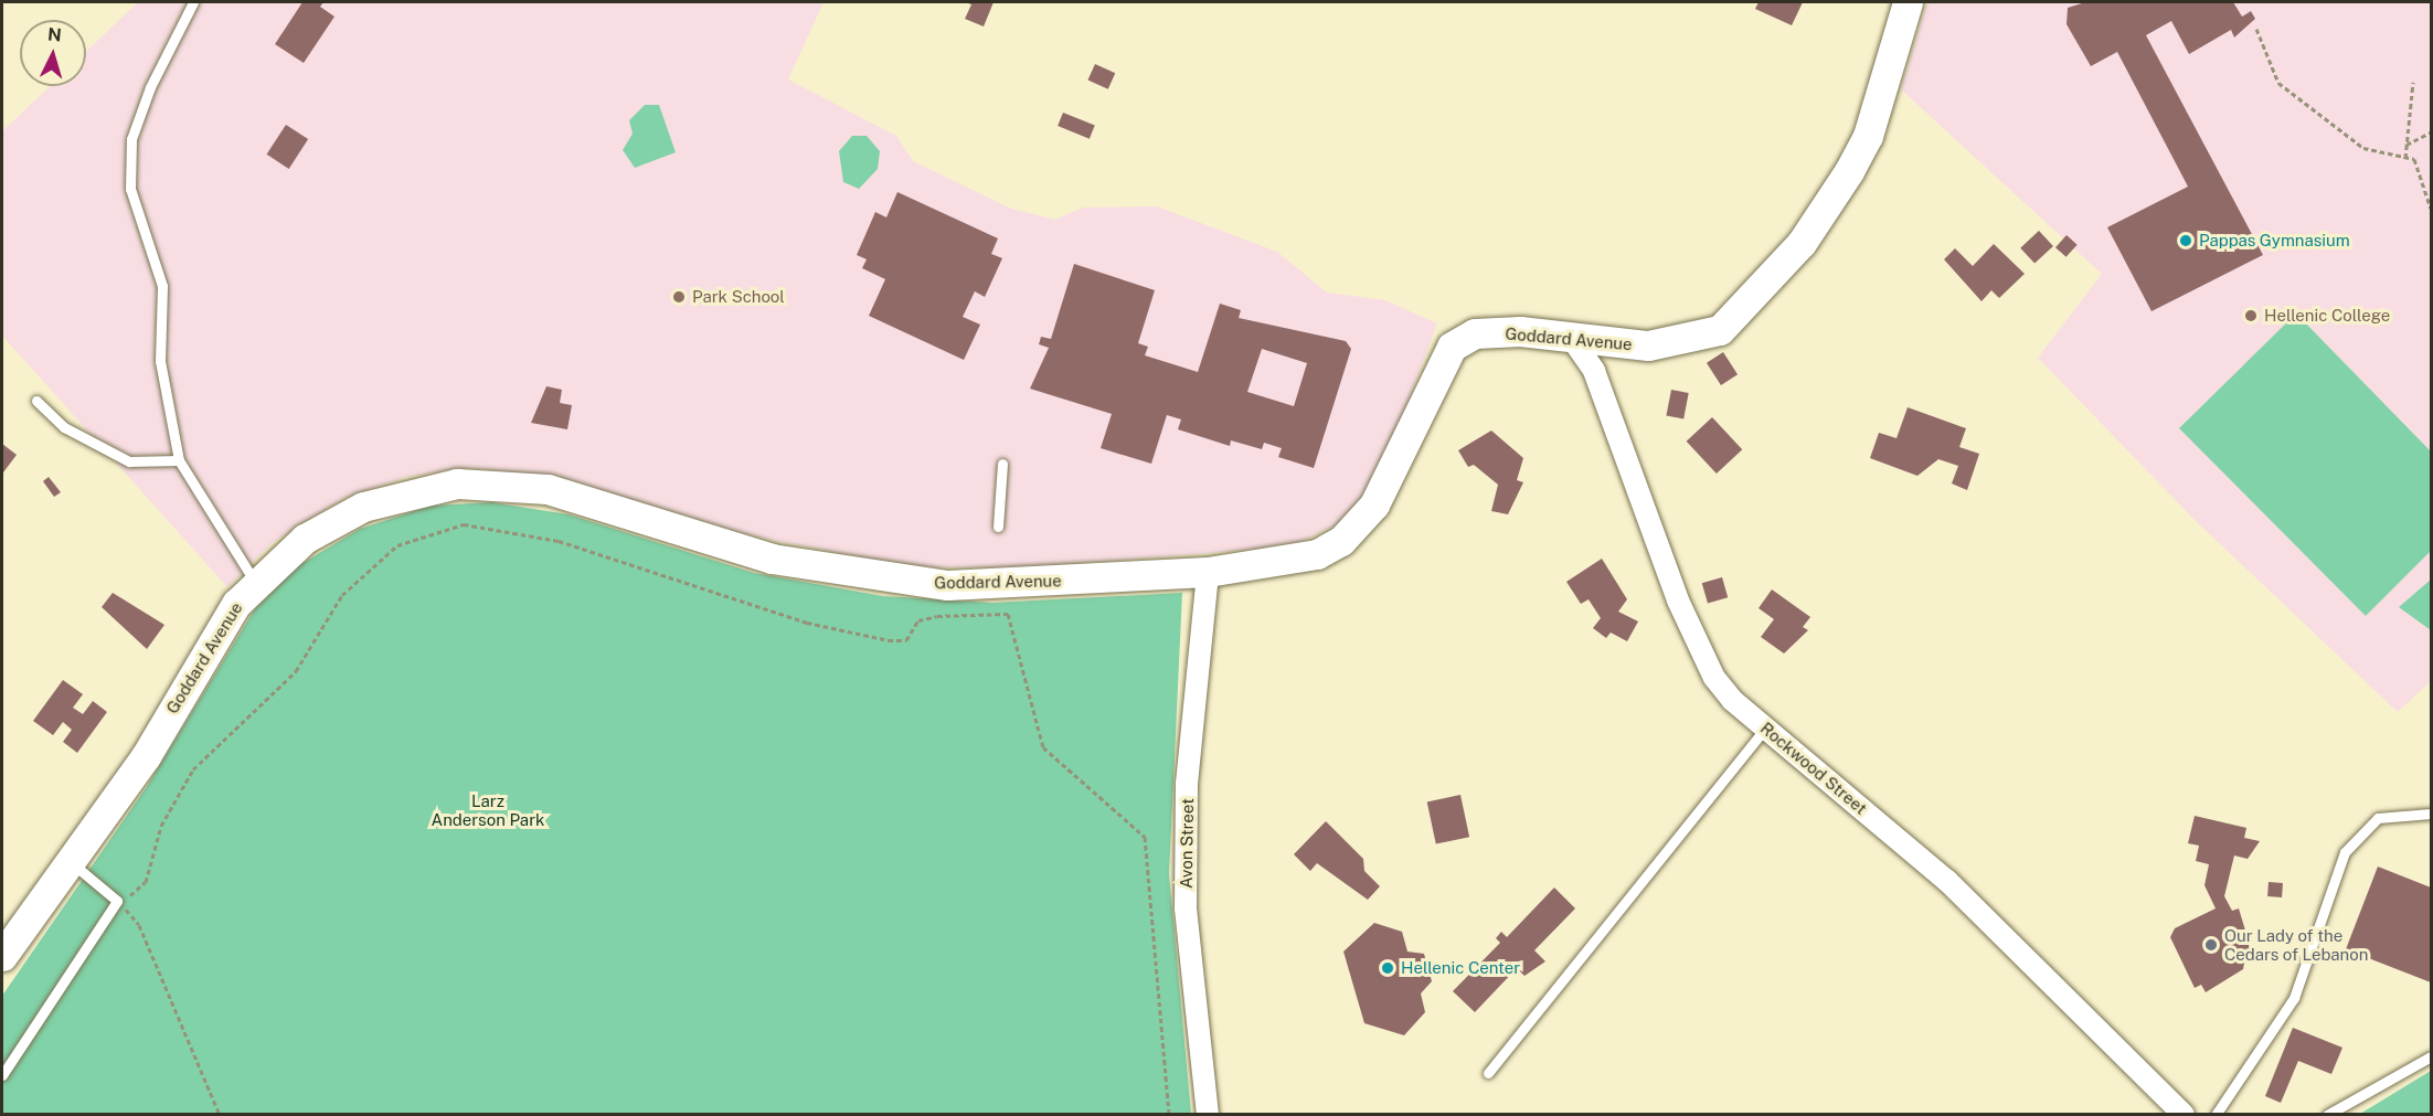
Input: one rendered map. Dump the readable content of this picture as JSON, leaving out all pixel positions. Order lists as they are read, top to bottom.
{
  "streets": {
    "main road": ["Goddard Avenue"],
    "street": ["Rockwood Street", "Avon Street"]
  },
  "crossings": [
    ["Goddard Avenue", "Rockwood Street"],
    ["Goddard Avenue", "Avon Street"]
  ],
  "parks": ["Larz Anderson Park"],
  "places": [
    "Pappas Gymnasium",
    "Park School",
    "Hellenic College",
    "Our Lady of the Cedars of Lebanon",
    "Hellenic Center"
  ],
  "north": "top"
}
